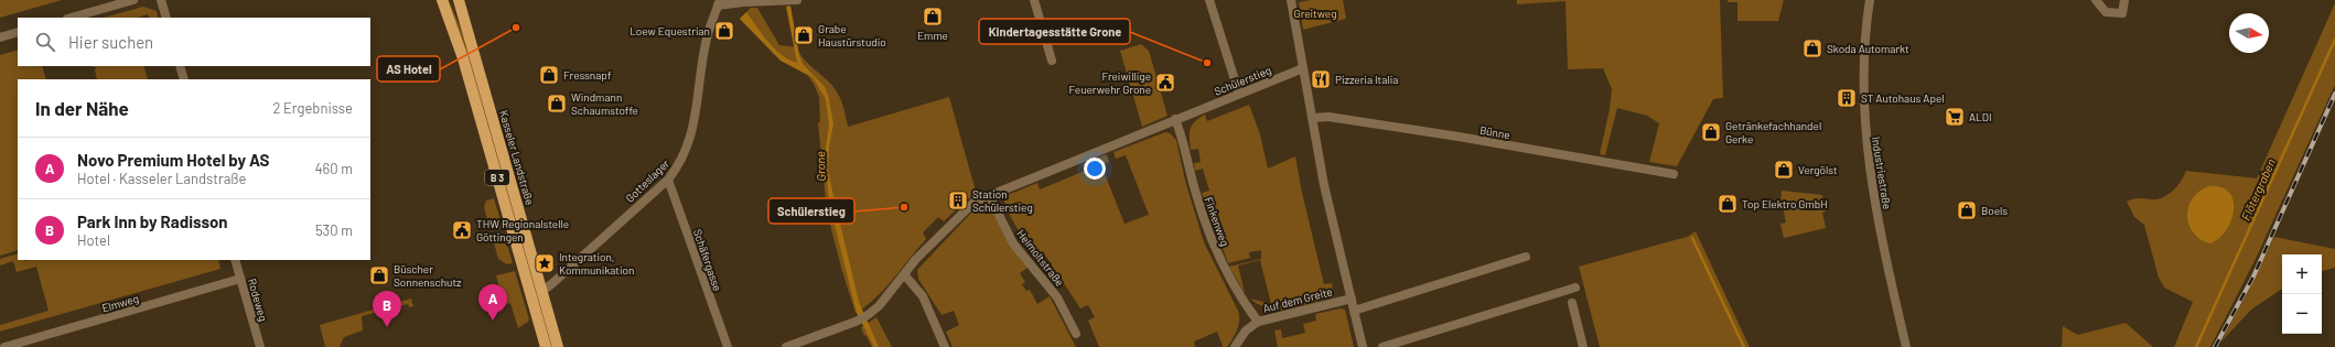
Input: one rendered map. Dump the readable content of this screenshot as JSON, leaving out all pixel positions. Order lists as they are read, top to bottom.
{
  "streets": {
    "main road": ["Kasseler Landstraße", "B 3"],
    "street": [
      "Schülerstieg",
      "Bünne",
      "Industriestraße",
      "Gotteslager",
      "Finkenweg",
      "Helmoltstraße",
      "Schäfergasse",
      "Rodeweg",
      "Auf dem Greite",
      "Elmweg"
    ]
  },
  "crossings": [
    ["Schülerstieg", "Finkenweg"],
    ["Schülerstieg", "Helmoltstraße"],
    ["Kasseler Landstraße", "Gotteslager"],
    ["Gotteslager", "Schäfergasse"],
    ["Finkenweg", "Auf dem Greite"],
    ["Rodeweg", "Elmweg"]
  ],
  "water": ["Grone", "Flötergraben"],
  "parks": ["Greitweg"],
  "places": {
    "shop": [
      "Emme",
      "Loew Equestrian",
      "Grabe Haustürstudio",
      "Skoda Automarkt",
      "Fressnapf",
      "Windmann Schaumstoffe",
      "Getränkefachhandel Gerke",
      "Vergölst",
      "Top Elektro GmbH",
      "Boels",
      "Büscher Sonnenschutz"
    ],
    "other": ["AS Hotel", "Kindertagesstätte Grone", "Schülerstieg"],
    "restaurant": ["Pizzeria Italia"],
    "public building": ["Freiwillige Feuerwehr Grone", "THW Regionalstelle Göttingen"],
    "building": ["ST Autohaus Apel", "Station Schülerstieg"],
    "supermarket": ["ALDI"],
    "place": ["Integration, Kommunikation"]
  },
  "north": "right",
  "page": {
    "search": "Hier suchen",
    "heading": ["In der Nähe", "2 Ergebnisse"],
    "list": [
      {
        "mark": "A",
        "name": "Novo Premium Hotel by AS",
        "note": "Hotel · Kasseler Landstraße",
        "value": "460 m"
      },
      {
        "mark": "B",
        "name": "Park Inn by Radisson",
        "note": "Hotel",
        "value": "530 m"
      }
    ],
    "map_buttons": ["+", "−"],
    "pins": ["A", "B"]
  }
}
